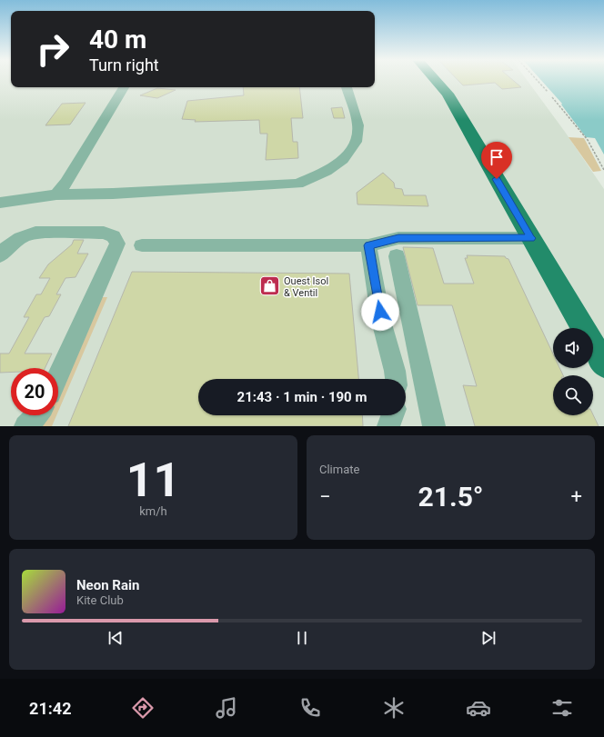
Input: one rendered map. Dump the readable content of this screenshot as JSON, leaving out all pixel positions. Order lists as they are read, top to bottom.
{
  "places": {
    "shop": ["Ouest Isol & Ventil"]
  },
  "page": {
    "turn": ["40 m", "Turn right"],
    "limit": "20",
    "trip": "21:43 · 1 min · 190 m",
    "tile": [
      ["11", "km/h"],
      "Climate"
    ],
    "heat": ["−", "21.5°", "+"],
    "song": ["Neon Rain", "Kite Club"],
    "tabs": "21:42"
  }
}
